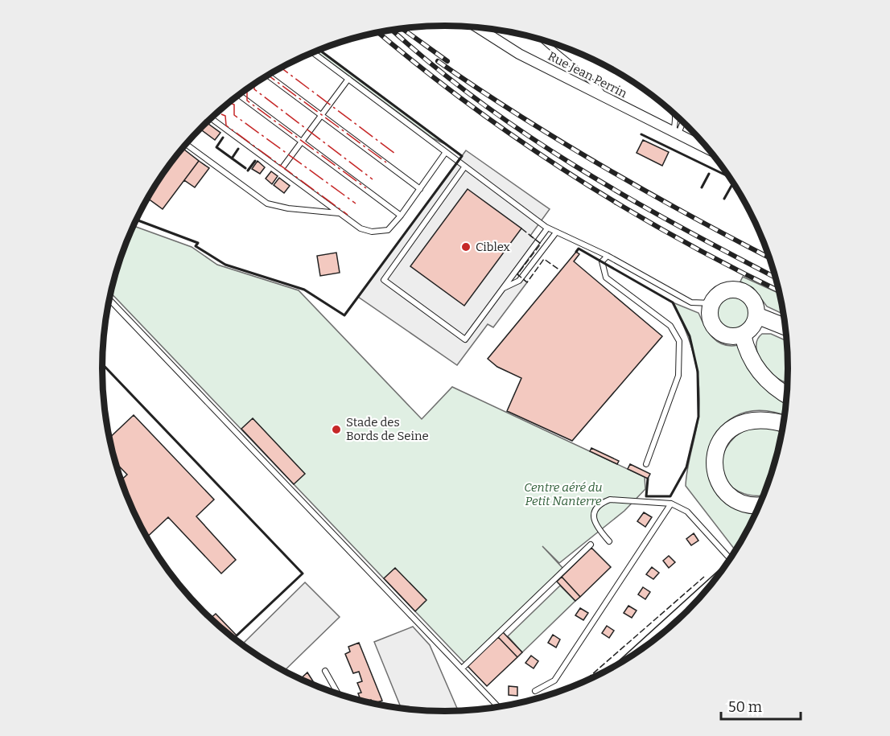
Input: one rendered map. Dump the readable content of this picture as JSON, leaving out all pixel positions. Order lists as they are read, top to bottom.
{
  "streets": {
    "street": ["Rue Jean Perrin"]
  },
  "parks": ["Centre aéré du Petit Nanterre"],
  "places": ["Ciblex", "Stade des Bords de Seine"],
  "scale_bar": "50 m"
}
